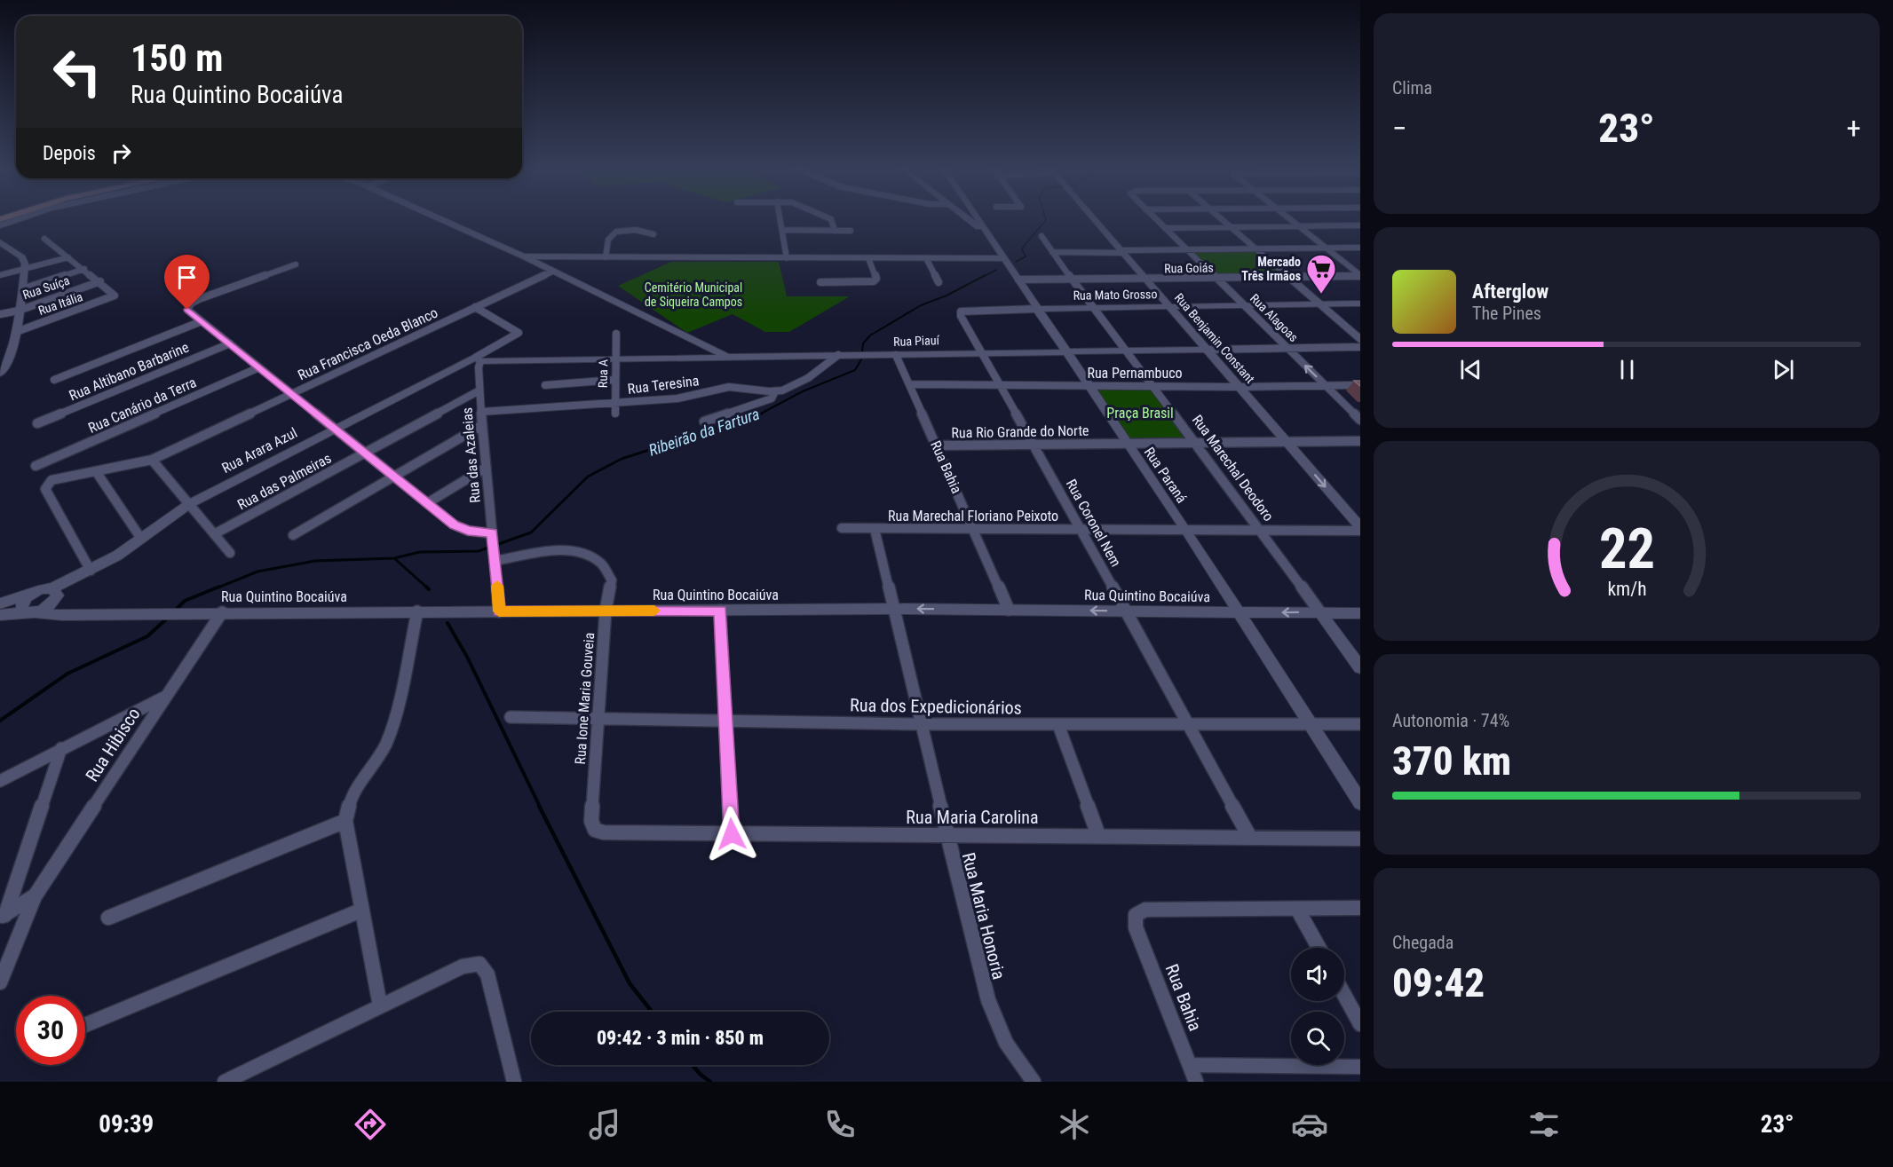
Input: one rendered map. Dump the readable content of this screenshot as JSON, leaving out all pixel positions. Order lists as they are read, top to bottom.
{
  "streets": {
    "street": [
      "Rua Goiás",
      "Rua Suíça",
      "Rua Mato Grosso",
      "Rua Itália",
      "Rua Alagoas",
      "Rua Benjamin Constant",
      "Rua Piauí",
      "Rua Francisca Oeda Blanco",
      "Rua Altibano Barbarine",
      "Rua Pernambuco",
      "Rua A",
      "Rua Teresina",
      "Rua Canário da Terra",
      "Rua Rio Grande do Norte",
      "Rua Arara Azul",
      "Rua das Azaleias",
      "Rua Bahia",
      "Rua Marechal Deodoro",
      "Rua Paraná",
      "Rua das Palmeiras",
      "Rua Marechal Floriano Peixoto",
      "Rua Coronel Nem",
      "Rua Quintino Bocaiúva",
      "Rua Ione Maria Gouveia",
      "Rua dos Expedicionários",
      "Rua Hibisco",
      "Rua Maria Carolina",
      "Rua Maria Honoria"
    ]
  },
  "crossings": [
    ["Rua Goiás", "Rua Alagoas"],
    ["Rua Goiás", "Rua Benjamin Constant"],
    ["Rua Goiás", "Rua Marechal Deodoro"],
    ["Rua Goiás", "Rua Paraná"],
    ["Rua Suíça", "Rua Itália"],
    ["Rua Mato Grosso", "Rua Alagoas"],
    ["Rua Mato Grosso", "Rua Benjamin Constant"],
    ["Rua Mato Grosso", "Rua Marechal Deodoro"],
    ["Rua Mato Grosso", "Rua Paraná"],
    ["Rua Mato Grosso", "Rua Coronel Nem"],
    ["Rua Alagoas", "Rua Piauí"],
    ["Rua Alagoas", "Rua Pernambuco"],
    ["Rua Benjamin Constant", "Rua Piauí"],
    ["Rua Benjamin Constant", "Rua Pernambuco"],
    ["Rua Benjamin Constant", "Rua Rio Grande do Norte"],
    ["Rua Benjamin Constant", "Rua Marechal Floriano Peixoto"],
    ["Rua Piauí", "Rua A"],
    ["Rua Piauí", "Rua Arara Azul"],
    ["Rua Piauí", "Rua das Azaleias"],
    ["Rua Piauí", "Rua Bahia"],
    ["Rua Piauí", "Rua Marechal Deodoro"],
    ["Rua Piauí", "Rua Paraná"],
    ["Rua Piauí", "Rua Coronel Nem"],
    ["Rua Francisca Oeda Blanco", "Rua Arara Azul"],
    ["Rua Pernambuco", "Rua Bahia"],
    ["Rua Pernambuco", "Rua Marechal Deodoro"],
    ["Rua Pernambuco", "Rua Paraná"],
    ["Rua Pernambuco", "Rua Coronel Nem"],
    ["Rua A", "Rua Teresina"],
    ["Rua Teresina", "Rua das Azaleias"],
    ["Rua Rio Grande do Norte", "Rua Bahia"],
    ["Rua Rio Grande do Norte", "Rua Marechal Deodoro"],
    ["Rua Rio Grande do Norte", "Rua Paraná"],
    ["Rua Rio Grande do Norte", "Rua Coronel Nem"],
    ["Rua Arara Azul", "Rua das Azaleias"],
    ["Rua das Azaleias", "Rua das Palmeiras"],
    ["Rua das Azaleias", "Rua Quintino Bocaiúva"],
    ["Rua das Azaleias", "Rua Ione Maria Gouveia"],
    ["Rua Bahia", "Rua Marechal Floriano Peixoto"],
    ["Rua Bahia", "Rua Quintino Bocaiúva"],
    ["Rua Marechal Deodoro", "Rua Marechal Floriano Peixoto"],
    ["Rua Marechal Deodoro", "Rua Quintino Bocaiúva"],
    ["Rua Paraná", "Rua Marechal Floriano Peixoto"],
    ["Rua Paraná", "Rua Quintino Bocaiúva"],
    ["Rua Paraná", "Rua dos Expedicionários"],
    ["Rua Marechal Floriano Peixoto", "Rua Coronel Nem"],
    ["Rua Marechal Floriano Peixoto", "Rua Maria Honoria"],
    ["Rua Coronel Nem", "Rua Quintino Bocaiúva"],
    ["Rua Coronel Nem", "Rua dos Expedicionários"],
    ["Rua Coronel Nem", "Rua Maria Carolina"],
    ["Rua Quintino Bocaiúva", "Rua Ione Maria Gouveia"],
    ["Rua Quintino Bocaiúva", "Rua Hibisco"],
    ["Rua Quintino Bocaiúva", "Rua Maria Honoria"],
    ["Rua Ione Maria Gouveia", "Rua dos Expedicionários"],
    ["Rua Ione Maria Gouveia", "Rua Maria Carolina"],
    ["Rua dos Expedicionários", "Rua Maria Honoria"],
    ["Rua Maria Carolina", "Rua Maria Honoria"]
  ],
  "water": ["Ribeirão da Fartura"],
  "parks": ["Cemitério Municipal de Siqueira Campos", "Praça Brasil"],
  "places": {
    "supermarket": ["Mercado Três Irmãos"]
  },
  "page": {
    "tile": [
      "Clima",
      ["Autonomia · 74%", "370 km"],
      ["Chegada", "09:42"]
    ],
    "turn": ["150 m", "Rua Quintino Bocaiúva"],
    "heat": ["−", "23°", "+"],
    "then": "Depois",
    "song": ["Afterglow", "The Pines"],
    "limit": "30",
    "trip": "09:42 · 3 min · 850 m",
    "tabs": ["09:39", "23°"],
    "gauge": ["22", "km/h"]
  }
}
